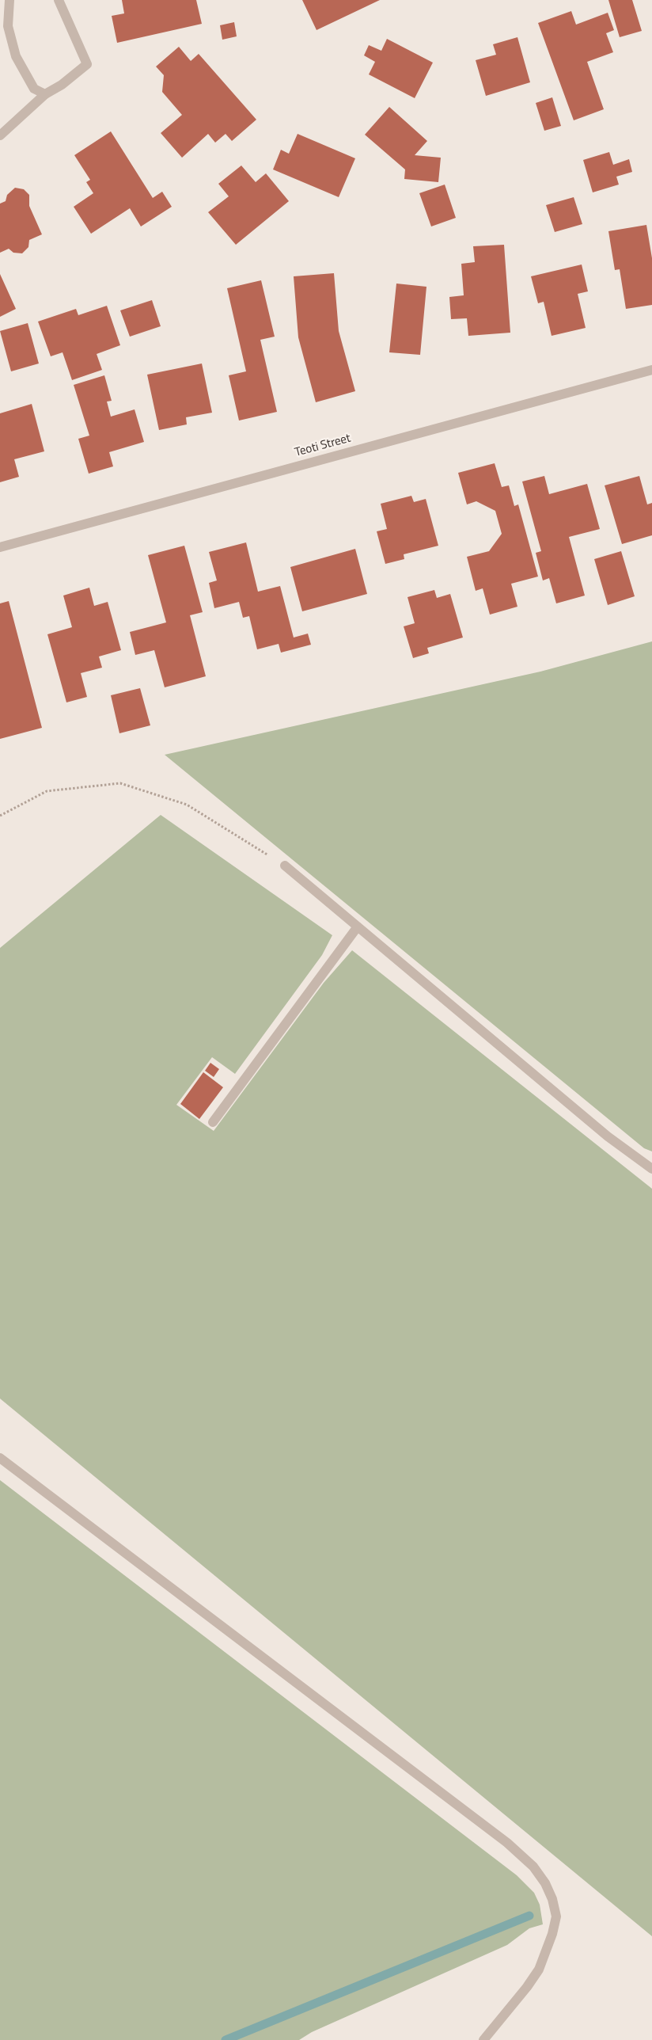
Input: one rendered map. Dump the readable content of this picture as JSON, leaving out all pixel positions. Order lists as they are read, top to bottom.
{
  "streets": {
    "street": ["Teoti Street"]
  }
}
